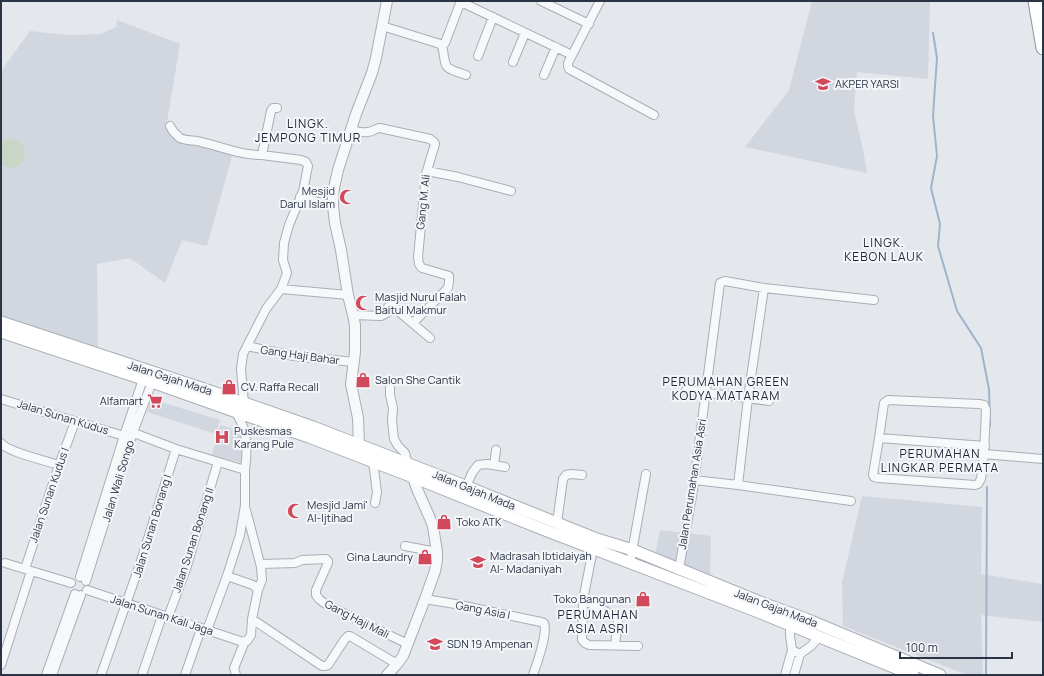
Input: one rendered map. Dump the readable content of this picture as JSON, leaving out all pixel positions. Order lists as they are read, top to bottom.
{
  "streets": {
    "main road": ["Jalan Gajah Mada"],
    "street": [
      "Gang M. Ali",
      "Gang Haji Bahar",
      "Jalan Sunan Kudus",
      "Jalan Wali Songo",
      "Jalan Perumahan Asia Asri",
      "Jalan Sunan Kudus I",
      "Jalan Sunan Bonang I",
      "Jalan Sunan Bonang II",
      "Gang Asia I",
      "Jalan Sunan Kali Jaga",
      "Gang Haji Mali"
    ]
  },
  "crossings": [
    ["Jalan Gajah Mada", "Jalan Wali Songo"],
    ["Jalan Gajah Mada", "Jalan Perumahan Asia Asri"],
    ["Jalan Sunan Kudus", "Jalan Wali Songo"],
    ["Jalan Sunan Kudus", "Jalan Sunan Kudus I"],
    ["Jalan Sunan Kudus", "Jalan Sunan Bonang I"],
    ["Jalan Sunan Kudus", "Jalan Sunan Bonang II"],
    ["Jalan Wali Songo", "Jalan Sunan Kali Jaga"],
    ["Jalan Sunan Bonang I", "Jalan Sunan Kali Jaga"],
    ["Jalan Sunan Bonang II", "Jalan Sunan Kali Jaga"]
  ],
  "districts": [
    "LINGK. JEMPONG TIMUR",
    "LINGK. KEBON LAUK",
    "PERUMAHAN GREEN KODYA MATARAM",
    "PERUMAHAN LINGKAR PERMATA",
    "PERUMAHAN ASIA ASRI"
  ],
  "places": {
    "school or university": ["AKPER YARSI", "Madrasah Ibtidaiyah Al- Madaniyah", "SDN 19 Ampenan"],
    "mosque": ["Mesjid Darul Islam", "Masjid Nurul Falah Baitul Makmur", "Mesjid Jami' Al-Ijtihad"],
    "shop": [
      "Salon She Cantik",
      "CV. Raffa Recall",
      "Toko ATK",
      "Gina Laundry",
      "Toko Bangunan"
    ],
    "supermarket": ["Alfamart"],
    "hospital": ["Puskesmas Karang Pule"]
  },
  "scale_bar": "100 m"
}
